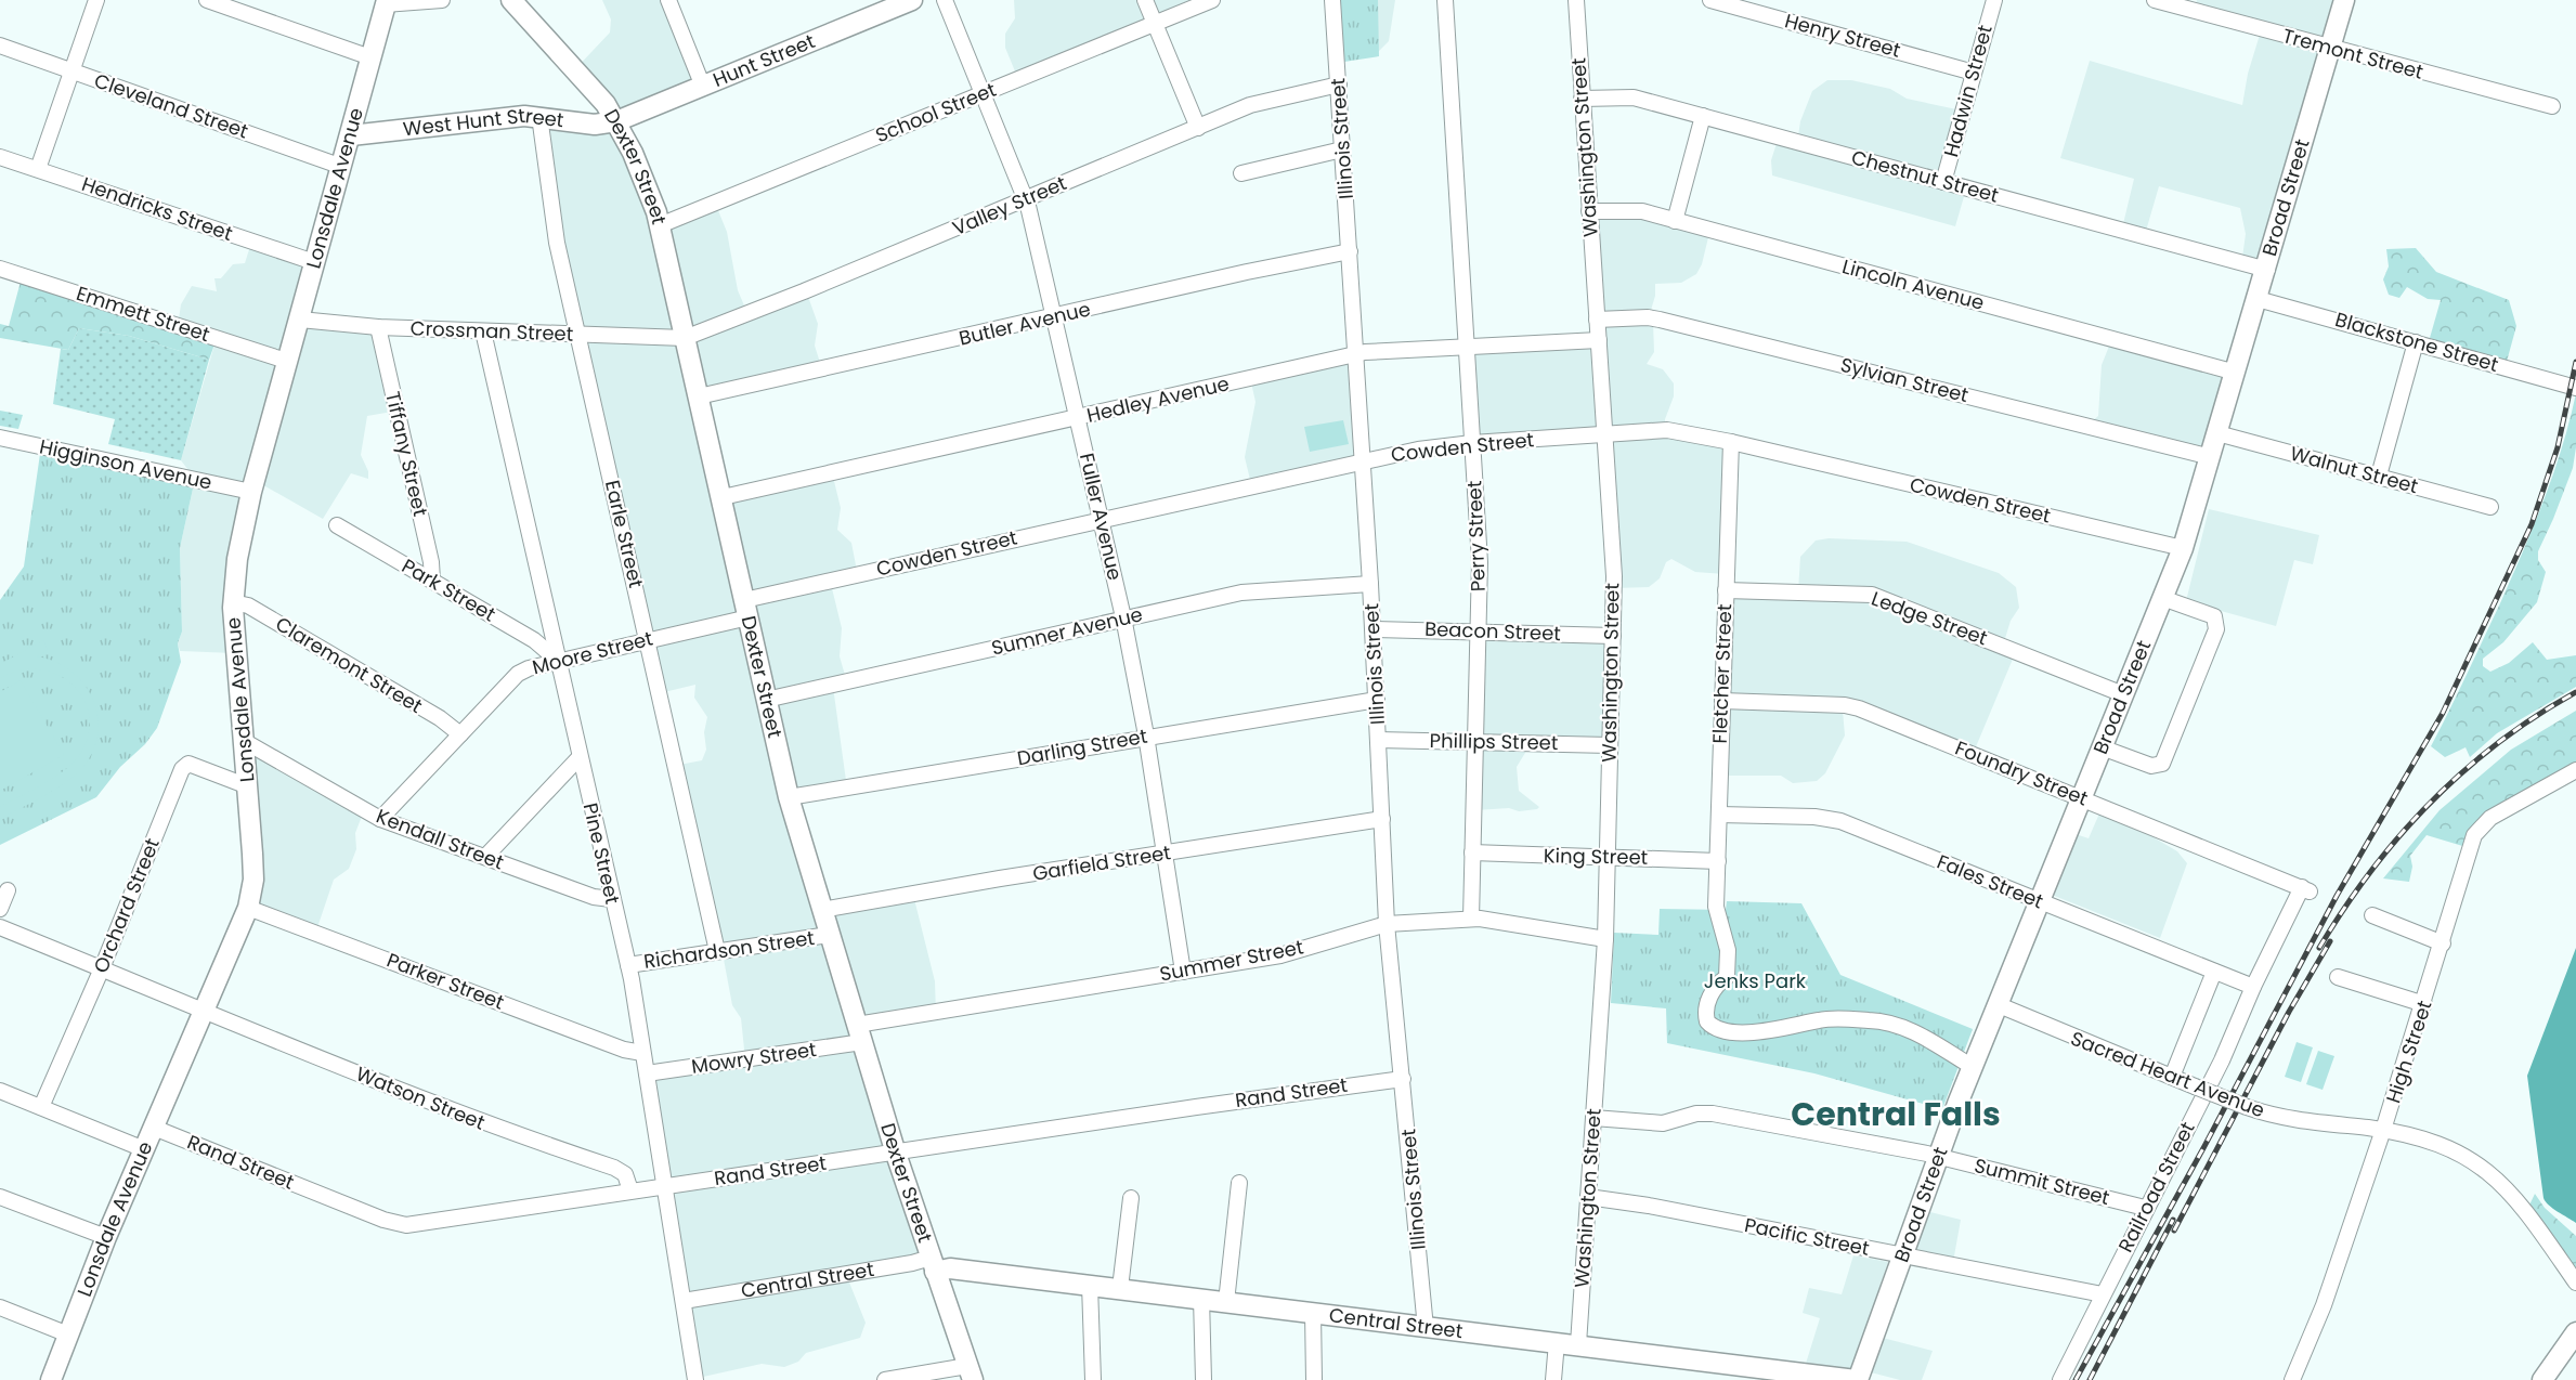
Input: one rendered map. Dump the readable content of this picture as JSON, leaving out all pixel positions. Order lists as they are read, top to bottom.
{
  "streets": {
    "main road": [
      "Hunt Street",
      "West Hunt Street",
      "Dexter Street",
      "Lonsdale Avenue",
      "Broad Street",
      "Central Street"
    ],
    "street": [
      "Henry Street",
      "Tremont Street",
      "Hadwin Street",
      "Cleveland Street",
      "School Street",
      "Illinois Street",
      "Washington Street",
      "Chestnut Street",
      "Valley Street",
      "Hendricks Street",
      "Lincoln Avenue",
      "Emmett Street",
      "Butler Avenue",
      "Crossman Street",
      "Blackstone Street",
      "Sylvian Street",
      "Hedley Avenue",
      "Cowden Street",
      "Tiffany Street",
      "Higginson Avenue",
      "Walnut Street",
      "Fuller Avenue",
      "Earle Street",
      "Perry Street",
      "Park Street",
      "Ledge Street",
      "Sumner Avenue",
      "Beacon Street",
      "Moore Street",
      "Claremont Street",
      "Fletcher Street",
      "Phillips Street",
      "Darling Street",
      "Foundry Street",
      "Kendall Street",
      "Pine Street",
      "King Street",
      "Garfield Street",
      "Fales Street",
      "Orchard Street",
      "Richardson Street",
      "Summer Street",
      "Parker Street",
      "High Street",
      "Mowry Street",
      "Sacred Heart Avenue",
      "Rand Street",
      "Watson Street",
      "Summit Street",
      "Railroad Street",
      "Pacific Street"
    ]
  },
  "crossings": [
    ["Henry Street", "Hadwin Street"],
    ["Tremont Street", "Broad Street"],
    ["Hunt Street", "West Hunt Street"],
    ["Hunt Street", "Dexter Street"],
    ["Hadwin Street", "Chestnut Street"],
    ["Cleveland Street", "Lonsdale Avenue"],
    ["School Street", "Dexter Street"],
    ["School Street", "Fuller Avenue"],
    ["West Hunt Street", "Dexter Street"],
    ["West Hunt Street", "Lonsdale Avenue"],
    ["West Hunt Street", "Earle Street"],
    ["Illinois Street", "Valley Street"],
    ["Illinois Street", "Butler Avenue"],
    ["Illinois Street", "Hedley Avenue"],
    ["Illinois Street", "Cowden Street"],
    ["Illinois Street", "Sumner Avenue"],
    ["Illinois Street", "Beacon Street"],
    ["Illinois Street", "Phillips Street"],
    ["Illinois Street", "Darling Street"],
    ["Illinois Street", "Garfield Street"],
    ["Illinois Street", "Summer Street"],
    ["Illinois Street", "Rand Street"],
    ["Illinois Street", "Central Street"],
    ["Washington Street", "Chestnut Street"],
    ["Washington Street", "Lincoln Avenue"],
    ["Washington Street", "Sylvian Street"],
    ["Washington Street", "Hedley Avenue"],
    ["Washington Street", "Cowden Street"],
    ["Washington Street", "Beacon Street"],
    ["Washington Street", "Phillips Street"],
    ["Washington Street", "King Street"],
    ["Washington Street", "Summer Street"],
    ["Washington Street", "Summit Street"],
    ["Washington Street", "Pacific Street"],
    ["Washington Street", "Central Street"],
    ["Dexter Street", "Valley Street"],
    ["Dexter Street", "Butler Avenue"],
    ["Dexter Street", "Crossman Street"],
    ["Dexter Street", "Hedley Avenue"],
    ["Dexter Street", "Cowden Street"],
    ["Dexter Street", "Sumner Avenue"],
    ["Dexter Street", "Moore Street"],
    ["Dexter Street", "Darling Street"],
    ["Dexter Street", "Garfield Street"],
    ["Dexter Street", "Richardson Street"],
    ["Dexter Street", "Summer Street"],
    ["Dexter Street", "Mowry Street"],
    ["Dexter Street", "Rand Street"],
    ["Dexter Street", "Central Street"],
    ["Chestnut Street", "Broad Street"],
    ["Lonsdale Avenue", "Hendricks Street"],
    ["Lonsdale Avenue", "Emmett Street"],
    ["Lonsdale Avenue", "Crossman Street"],
    ["Lonsdale Avenue", "Higginson Avenue"],
    ["Lonsdale Avenue", "Claremont Street"],
    ["Lonsdale Avenue", "Kendall Street"],
    ["Lonsdale Avenue", "Orchard Street"],
    ["Lonsdale Avenue", "Parker Street"],
    ["Lonsdale Avenue", "Rand Street"],
    ["Lonsdale Avenue", "Watson Street"],
    ["Broad Street", "Lincoln Avenue"],
    ["Broad Street", "Blackstone Street"],
    ["Broad Street", "Sylvian Street"],
    ["Broad Street", "Cowden Street"],
    ["Broad Street", "Walnut Street"],
    ["Broad Street", "Ledge Street"],
    ["Broad Street", "Fletcher Street"],
    ["Broad Street", "Foundry Street"],
    ["Broad Street", "Fales Street"],
    ["Broad Street", "Sacred Heart Avenue"],
    ["Broad Street", "Summit Street"],
    ["Broad Street", "Pacific Street"],
    ["Broad Street", "Central Street"],
    ["Valley Street", "Crossman Street"],
    ["Valley Street", "Fuller Avenue"],
    ["Butler Avenue", "Fuller Avenue"],
    ["Crossman Street", "Tiffany Street"],
    ["Crossman Street", "Earle Street"],
    ["Crossman Street", "Pine Street"],
    ["Hedley Avenue", "Fuller Avenue"],
    ["Hedley Avenue", "Perry Street"],
    ["Cowden Street", "Fuller Avenue"],
    ["Cowden Street", "Perry Street"],
    ["Cowden Street", "Moore Street"],
    ["Cowden Street", "Fletcher Street"],
    ["Tiffany Street", "Park Street"],
    ["Fuller Avenue", "Sumner Avenue"],
    ["Fuller Avenue", "Darling Street"],
    ["Fuller Avenue", "Garfield Street"],
    ["Fuller Avenue", "Summer Street"],
    ["Earle Street", "Moore Street"],
    ["Earle Street", "Richardson Street"],
    ["Perry Street", "Beacon Street"],
    ["Perry Street", "Phillips Street"],
    ["Perry Street", "King Street"],
    ["Perry Street", "Summer Street"],
    ["Park Street", "Moore Street"],
    ["Park Street", "Pine Street"],
    ["Ledge Street", "Fletcher Street"],
    ["Moore Street", "Claremont Street"],
    ["Moore Street", "Kendall Street"],
    ["Moore Street", "Pine Street"],
    ["Fletcher Street", "Foundry Street"],
    ["Fletcher Street", "King Street"],
    ["Fletcher Street", "Fales Street"],
    ["Foundry Street", "Railroad Street"],
    ["Kendall Street", "Pine Street"],
    ["Pine Street", "Richardson Street"],
    ["Pine Street", "Parker Street"],
    ["Pine Street", "Mowry Street"],
    ["Pine Street", "Rand Street"],
    ["Pine Street", "Central Street"],
    ["Fales Street", "Railroad Street"],
    ["Orchard Street", "Watson Street"],
    ["Summer Street", "Mowry Street"],
    ["High Street", "Sacred Heart Avenue"],
    ["Rand Street", "Watson Street"],
    ["Summit Street", "Railroad Street"],
    ["Railroad Street", "Pacific Street"]
  ],
  "districts": ["Central Falls"],
  "parks": ["Jenks Park"]
}
